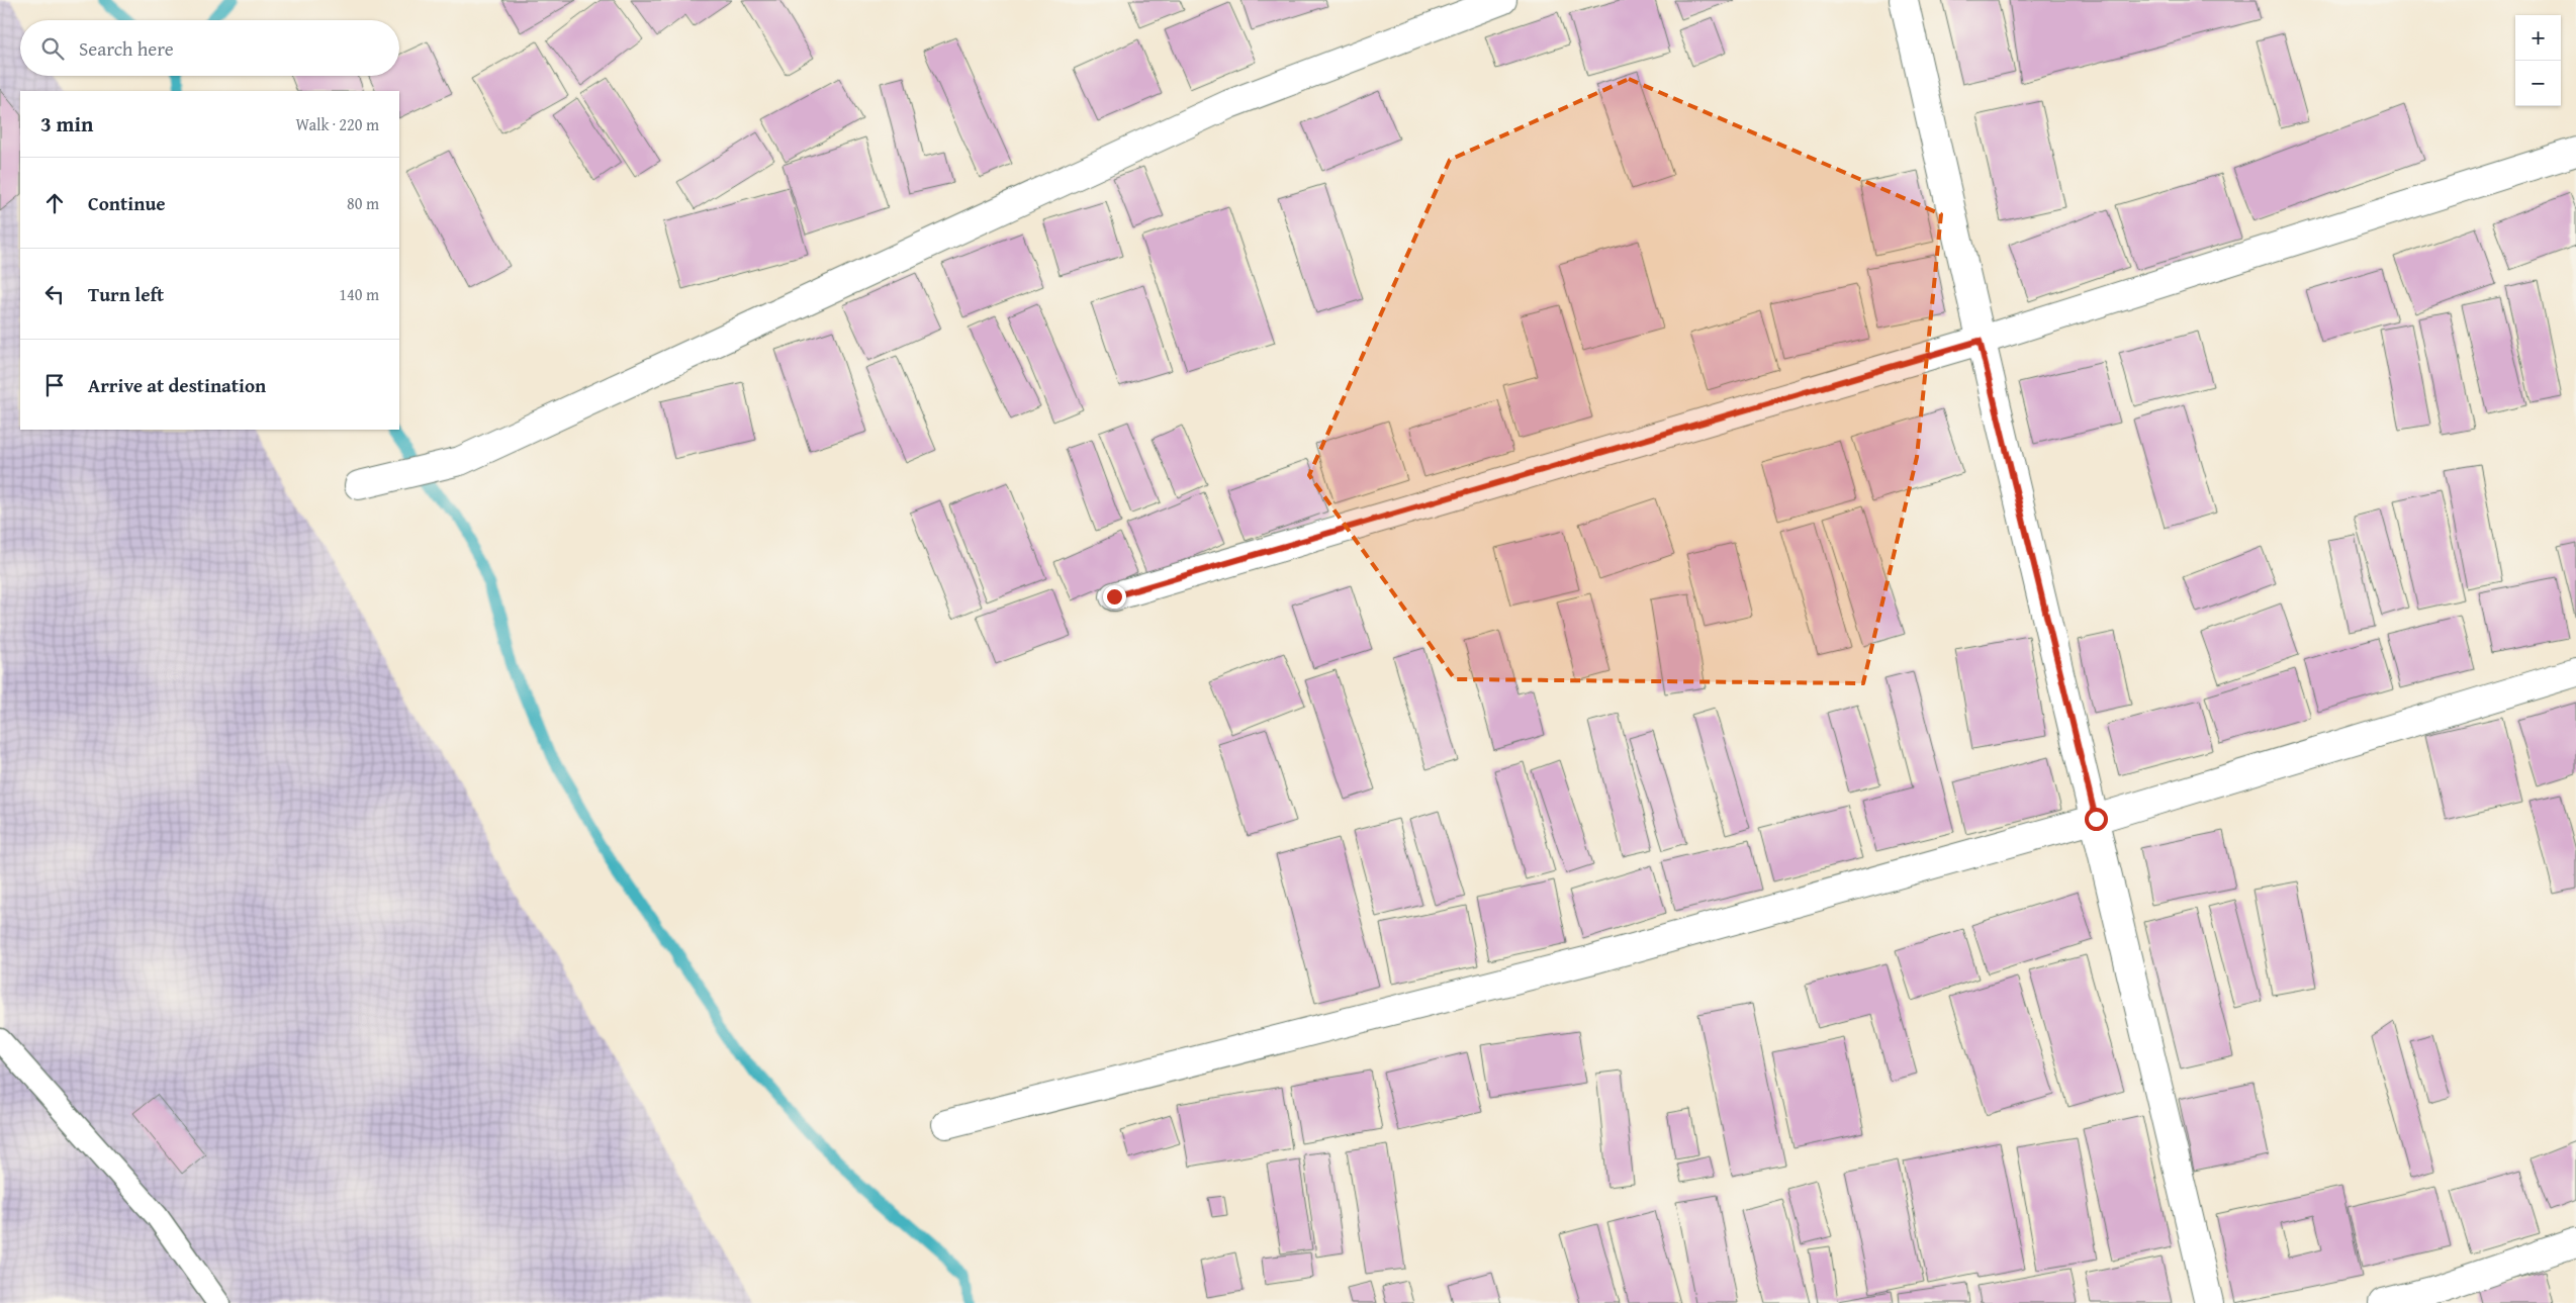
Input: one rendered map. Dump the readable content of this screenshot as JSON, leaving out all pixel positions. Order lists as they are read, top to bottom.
{
  "page": {
    "map_buttons": ["+", "−"],
    "search": "Search here",
    "heading": ["3 min", "Walk · 220 m"],
    "list": [
      ["Continue", "80 m"],
      ["Turn left", "140 m"],
      "Arrive at destination"
    ]
  }
}
